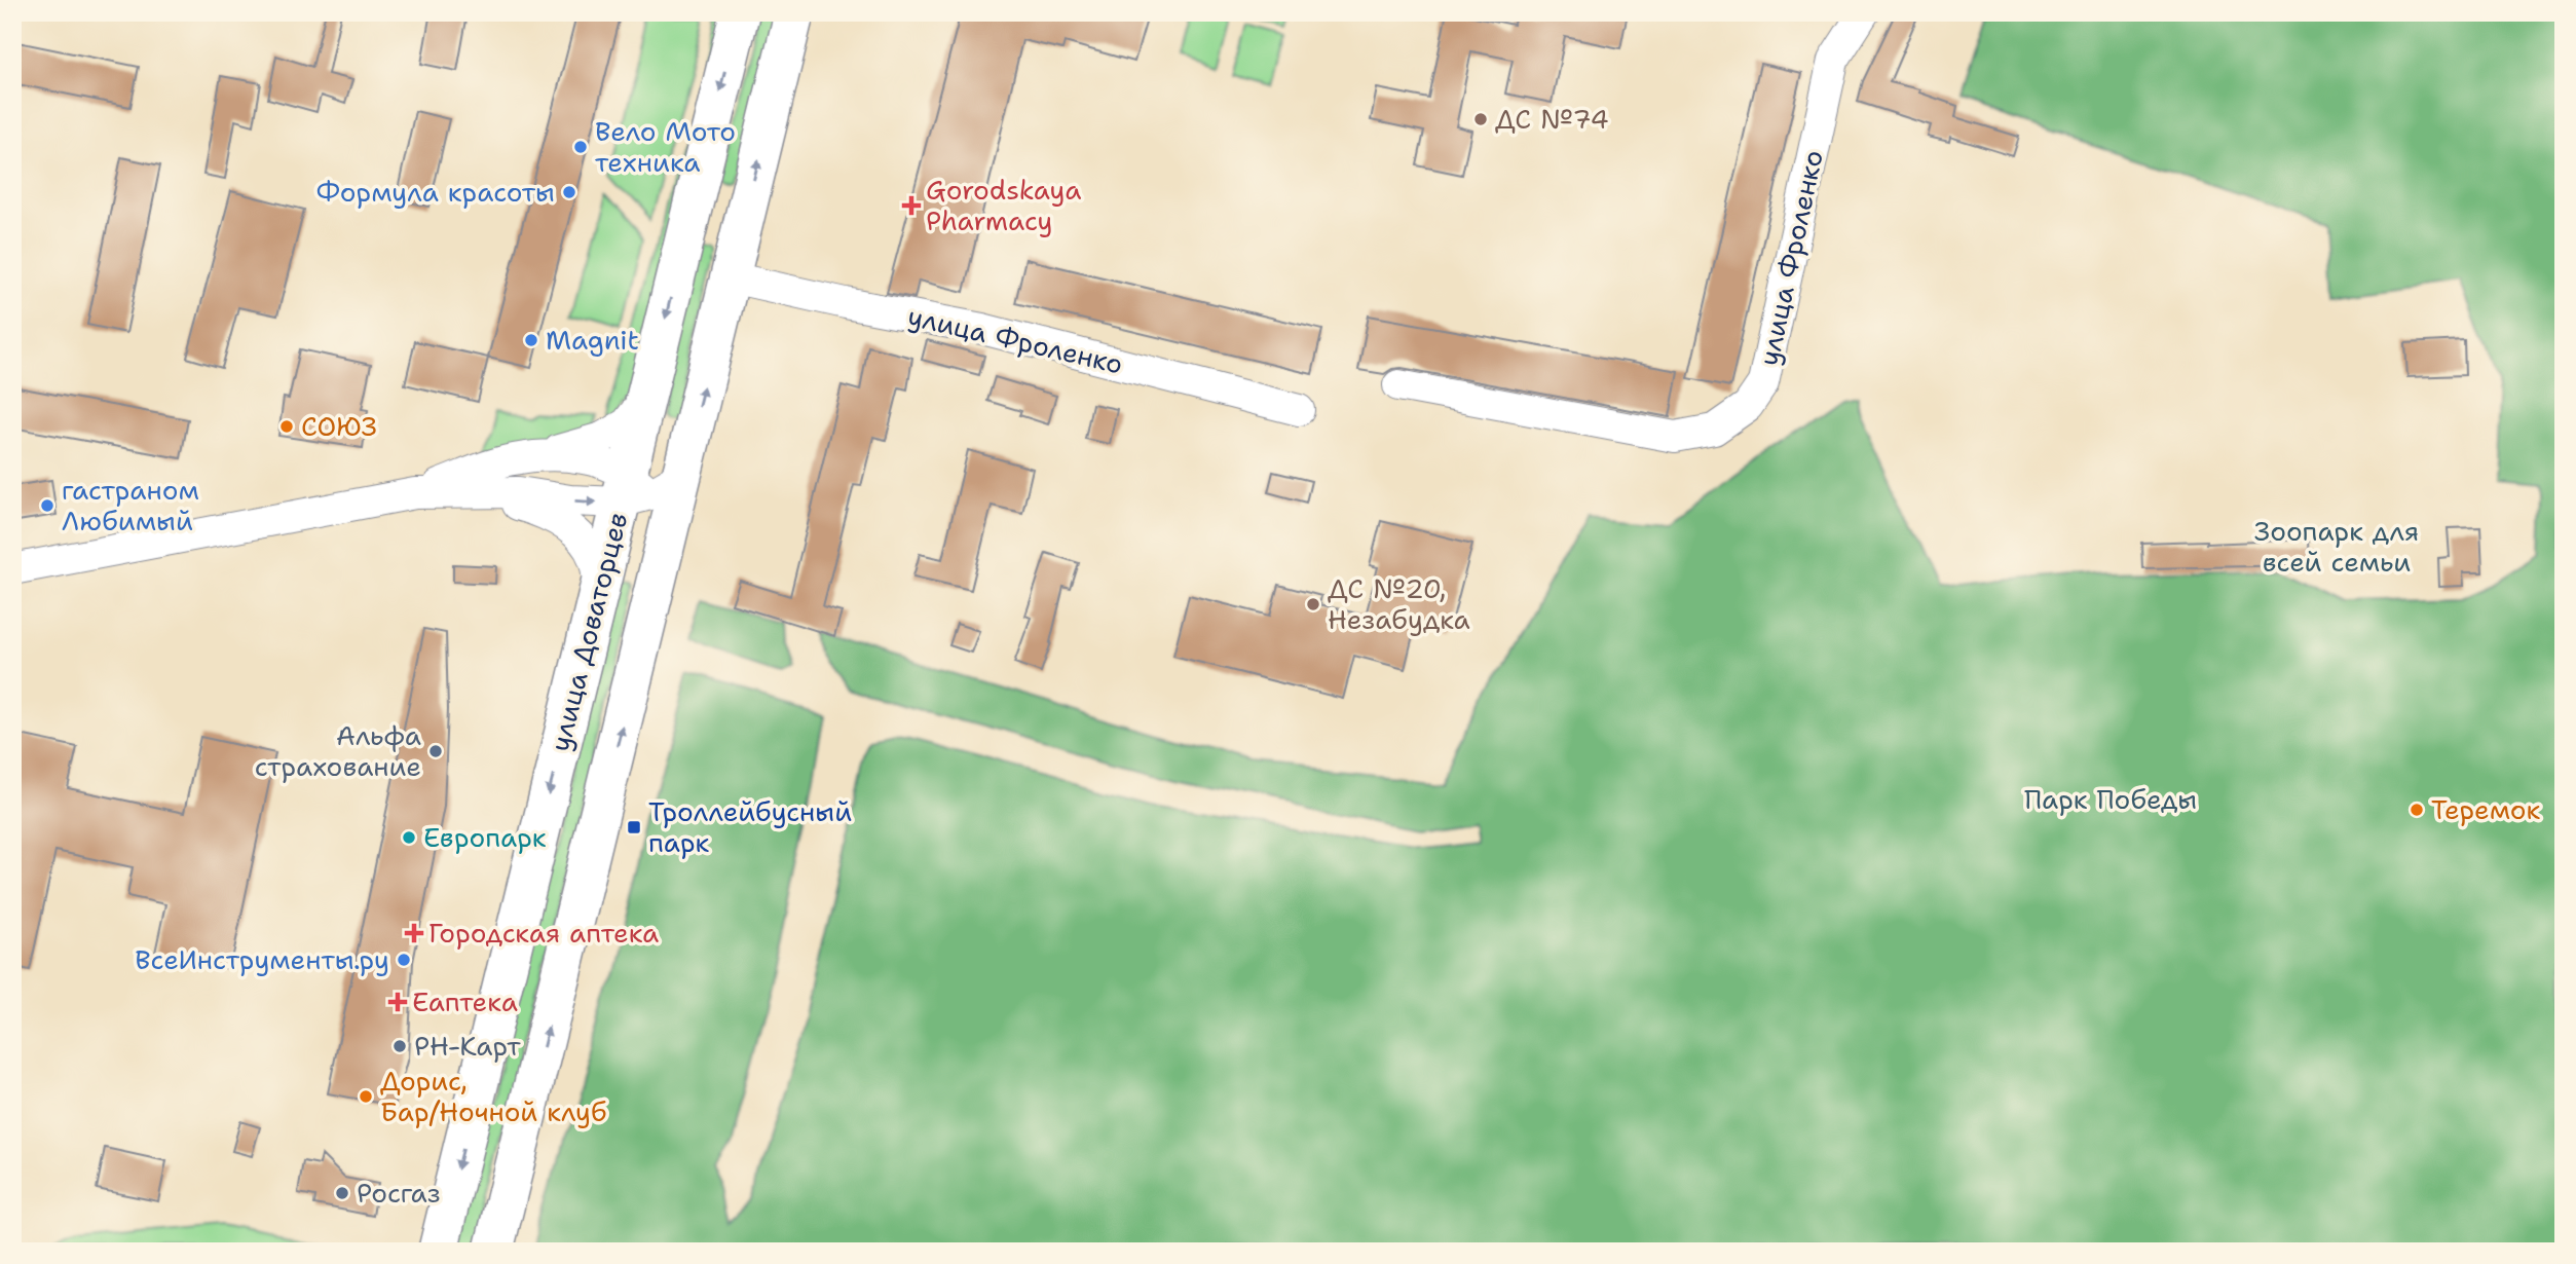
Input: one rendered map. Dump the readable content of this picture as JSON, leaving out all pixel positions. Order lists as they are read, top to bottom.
{
  "streets": {
    "main road": ["улица Доваторцев"],
    "street": ["улица Фроленко"]
  },
  "crossings": [
    ["улица Фроленко", "улица Доваторцев"]
  ],
  "parks": ["Зоопарк для всей семьи", "Парк Победы"],
  "places": {
    "other": [
      "ДС №74",
      "Вело Мото техника",
      "Формула красоты",
      "Magnit",
      "СОЮЗ",
      "гастраном Любимый",
      "ДС №20, Незабудка",
      "Альфа страхование",
      "Теремок",
      "Европарк",
      "ВсеИнструменты.ру",
      "РН-Карт",
      "Дорис, Бар/Ночной клуб",
      "Росгаз"
    ],
    "health": ["Gorodskaya Pharmacy", "Городская аптека", "Еаптека"],
    "transit": ["Троллейбусный парк"]
  }
}
